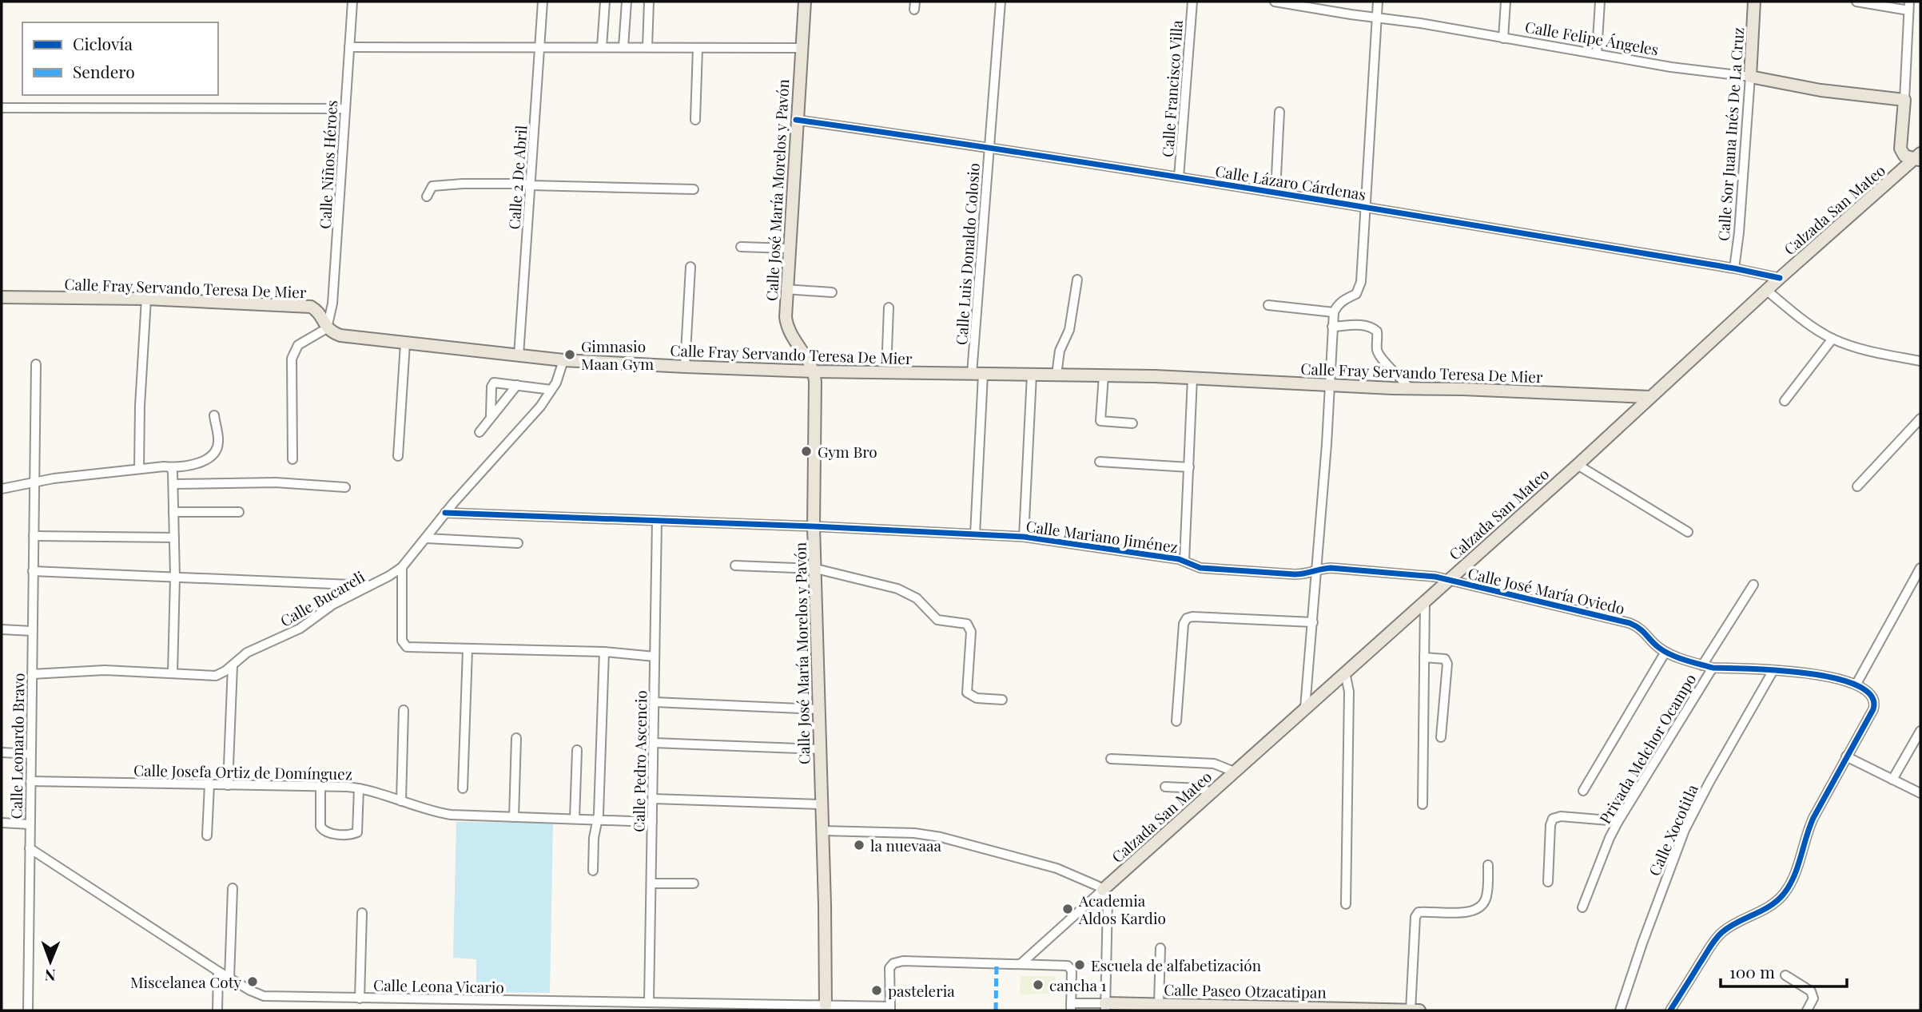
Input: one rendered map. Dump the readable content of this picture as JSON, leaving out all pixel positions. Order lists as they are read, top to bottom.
{
  "streets": {
    "main road": [
      "Calle Felipe Ángeles",
      "Calle Sor Juana Inés De La Cruz",
      "Calle José María Morelos y Pavón",
      "Calzada San Mateo",
      "Calle Fray Servando Teresa De Mier",
      "Calle Paseo Otzacatipan"
    ],
    "street": [
      "Calle Francisco Villa",
      "Calle Niños Héroes",
      "Calle 2 De Abril",
      "Calle Lázaro Cárdenas",
      "Calle Luis Donaldo Colosio",
      "Calle Mariano Jiménez",
      "Calle José María Oviedo",
      "Calle Bucareli",
      "Calle Leonardo Bravo",
      "Privada Melchor Ocampo",
      "Calle Pedro Ascencio",
      "Calle Josefa Ortiz de Domínguez",
      "Calle Xocotitla",
      "Calle Leona Vicario"
    ]
  },
  "crossings": [
    ["Calle Felipe Ángeles", "Calle Sor Juana Inés De La Cruz"],
    ["Calle Francisco Villa", "Calle Lázaro Cárdenas"],
    ["Calle Sor Juana Inés De La Cruz", "Calle Lázaro Cárdenas"],
    ["Calle Niños Héroes", "Calle Fray Servando Teresa De Mier"],
    ["Calle 2 De Abril", "Calle Fray Servando Teresa De Mier"],
    ["Calle Lázaro Cárdenas", "Calle José María Morelos y Pavón"],
    ["Calle Lázaro Cárdenas", "Calzada San Mateo"],
    ["Calle Lázaro Cárdenas", "Calle Luis Donaldo Colosio"],
    ["Calle José María Morelos y Pavón", "Calle Fray Servando Teresa De Mier"],
    ["Calle José María Morelos y Pavón", "Calle Mariano Jiménez"],
    ["Calle José María Morelos y Pavón", "Calle Leona Vicario"],
    ["Calzada San Mateo", "Calle Fray Servando Teresa De Mier"],
    ["Calzada San Mateo", "Calle Mariano Jiménez"],
    ["Calzada San Mateo", "Calle José María Oviedo"],
    ["Calle Luis Donaldo Colosio", "Calle Fray Servando Teresa De Mier"],
    ["Calle Luis Donaldo Colosio", "Calle Mariano Jiménez"],
    ["Calle Fray Servando Teresa De Mier", "Calle Bucareli"],
    ["Calle Mariano Jiménez", "Calle José María Oviedo"],
    ["Calle Mariano Jiménez", "Calle Bucareli"],
    ["Calle Mariano Jiménez", "Calle Pedro Ascencio"],
    ["Calle José María Oviedo", "Privada Melchor Ocampo"],
    ["Calle José María Oviedo", "Calle Xocotitla"],
    ["Calle Bucareli", "Calle Leonardo Bravo"],
    ["Calle Leonardo Bravo", "Calle Josefa Ortiz de Domínguez"],
    ["Calle Leonardo Bravo", "Calle Leona Vicario"],
    ["Calle Pedro Ascencio", "Calle Josefa Ortiz de Domínguez"],
    ["Calle Pedro Ascencio", "Calle Leona Vicario"]
  ],
  "places": [
    "Gimnasio Maan Gym",
    "Gym Bro",
    "la nuevaaa",
    "Academia Aldos Kardio",
    "Escuela de alfabetización",
    "Miscelanea Coty",
    "cancha 1",
    "pasteleria"
  ],
  "legend": ["Ciclovía", "Sendero"],
  "scale_bar": "100 m",
  "north": "bottom"
}
